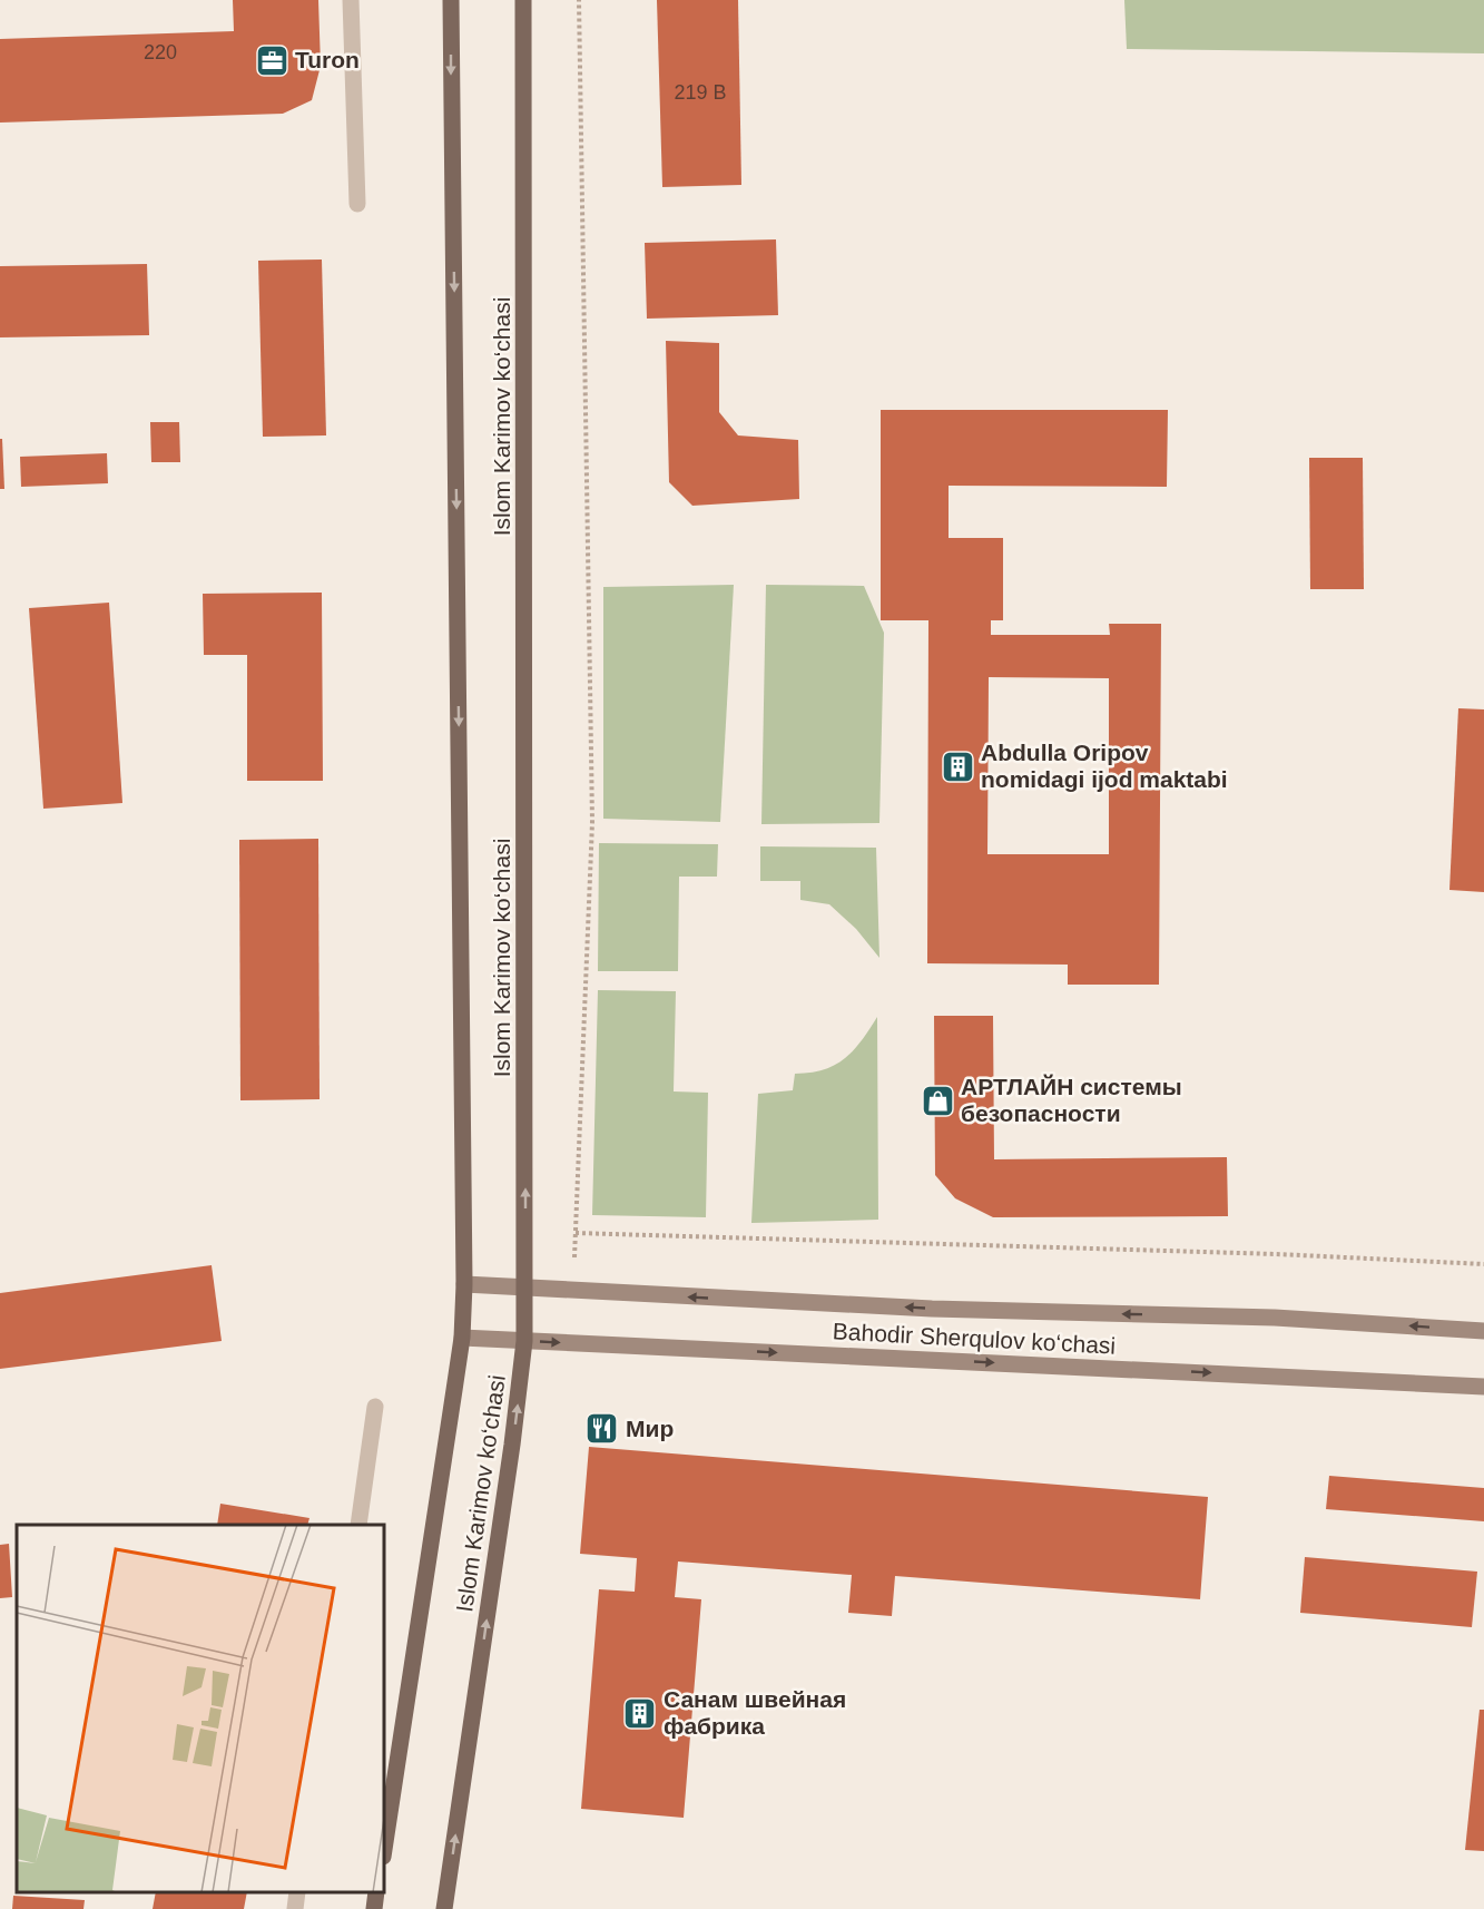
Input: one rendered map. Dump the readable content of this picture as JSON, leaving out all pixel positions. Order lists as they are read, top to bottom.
{
  "streets": {
    "main road": ["Islom Karimov ko‘chasi", "Bahodir Sherqulov ko‘chasi"]
  },
  "crossings": [
    ["Islom Karimov ko‘chasi", "Bahodir Sherqulov ko‘chasi"]
  ],
  "places": {
    "office": ["Turon"],
    "building": ["Abdulla Oripov nomidagi ijod maktabi", "Санам швейная фабрика"],
    "shop": ["АРТЛАЙН системы безопасности"],
    "restaurant": ["Мир"]
  },
  "house_numbers": ["220", "219 В"]
}
